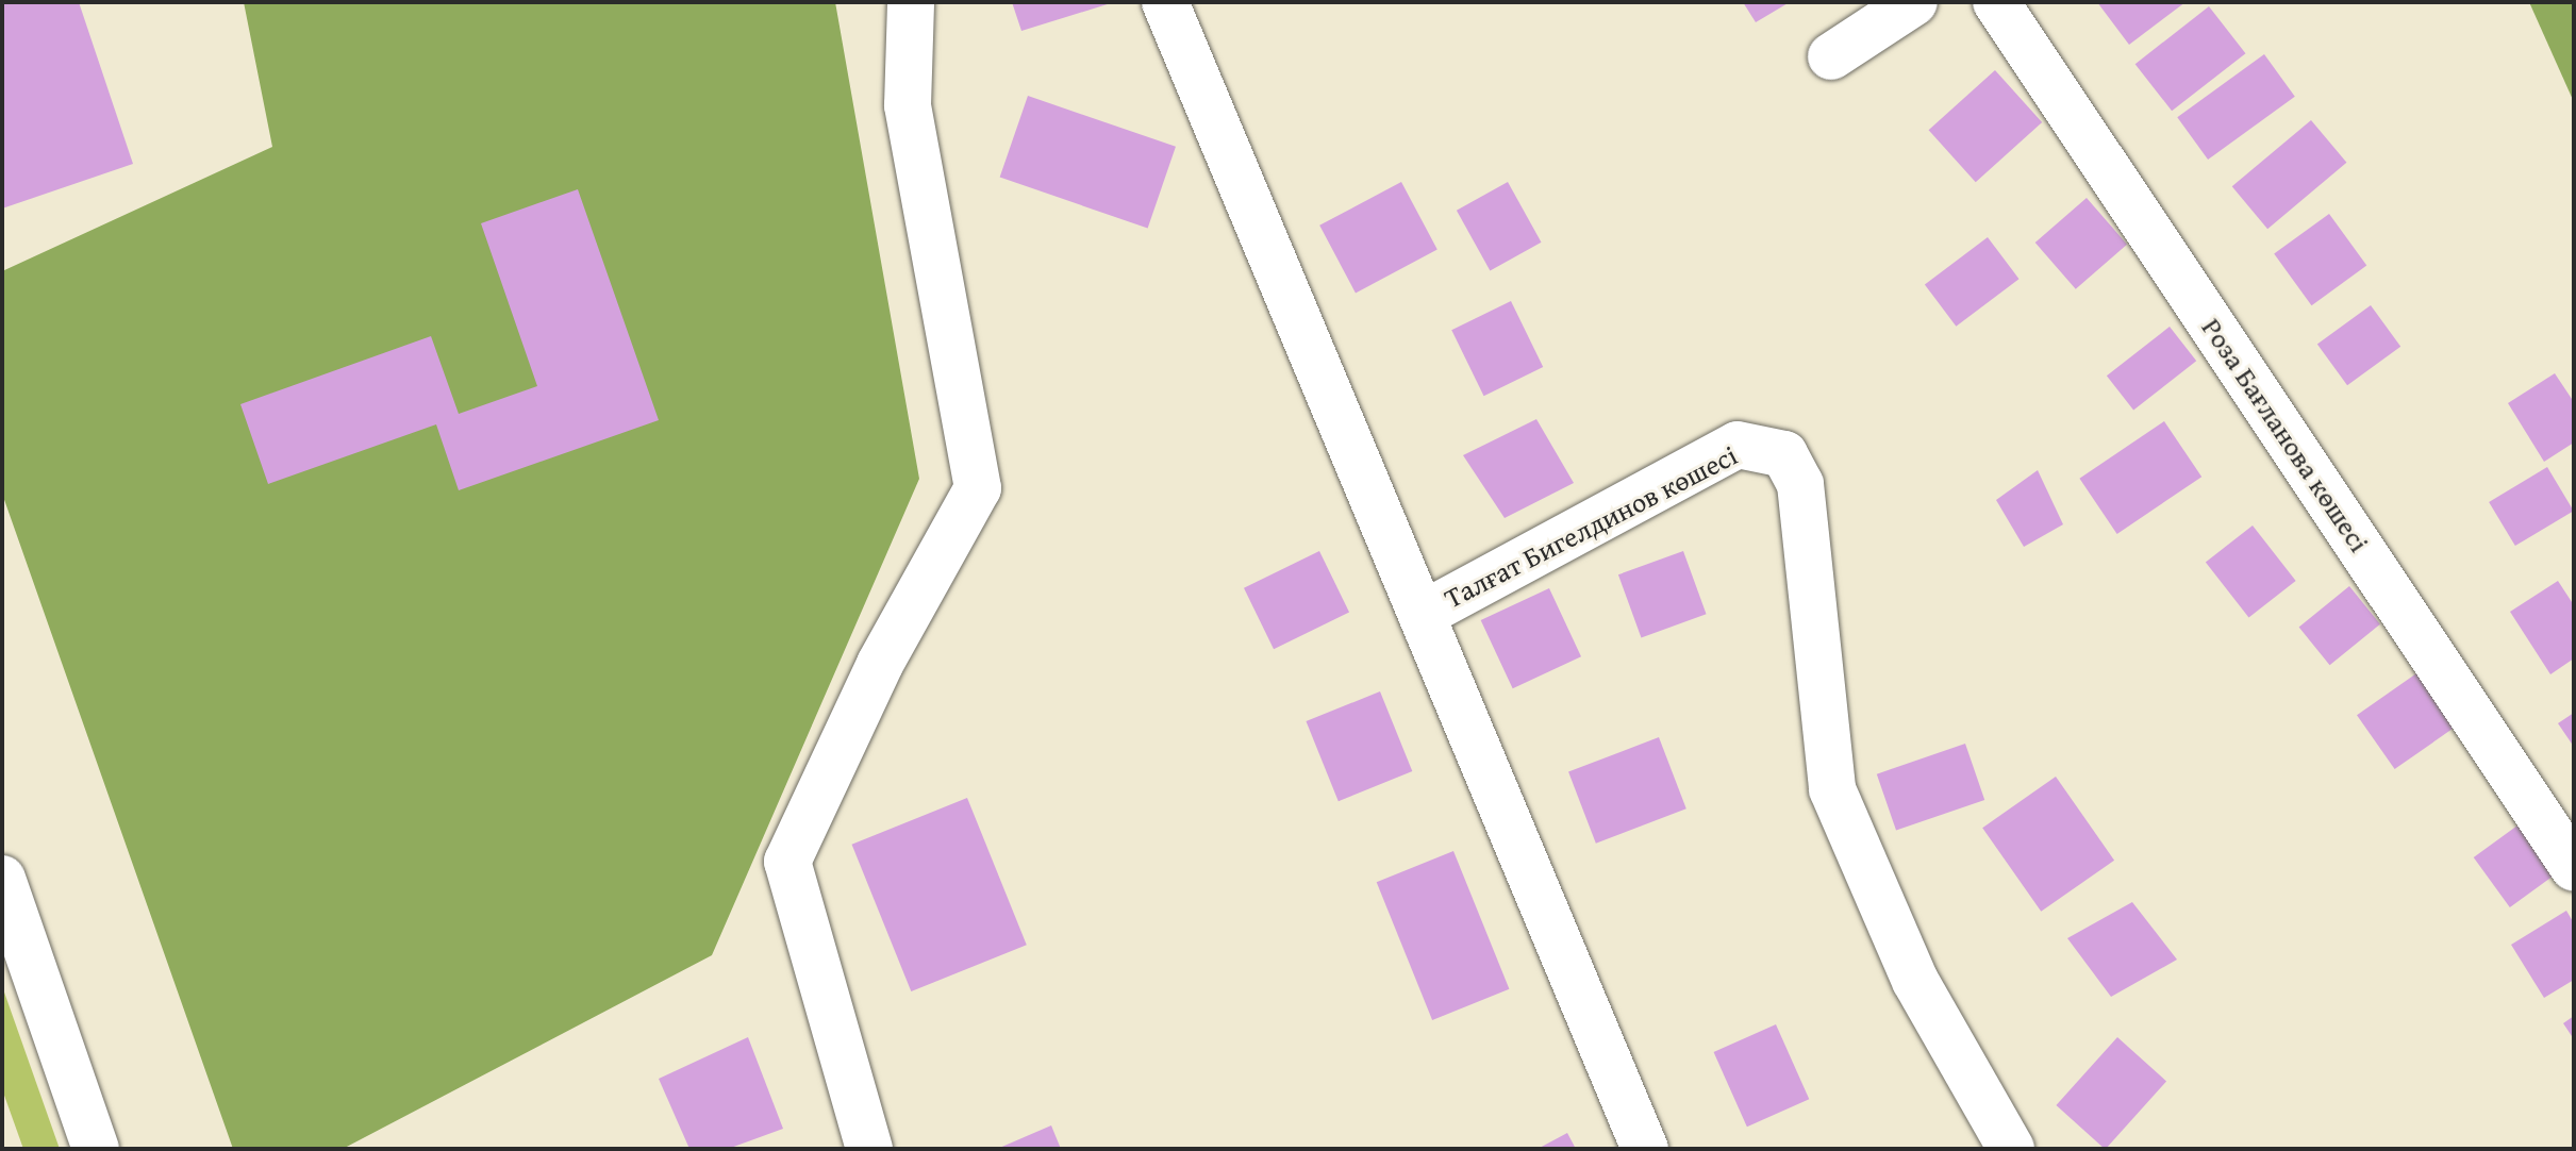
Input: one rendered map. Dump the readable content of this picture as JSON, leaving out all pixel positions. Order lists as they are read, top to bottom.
{
  "streets": {
    "street": ["Роза Бағланова көшесі", "Талғат Бигелдинов көшесі"]
  }
}
